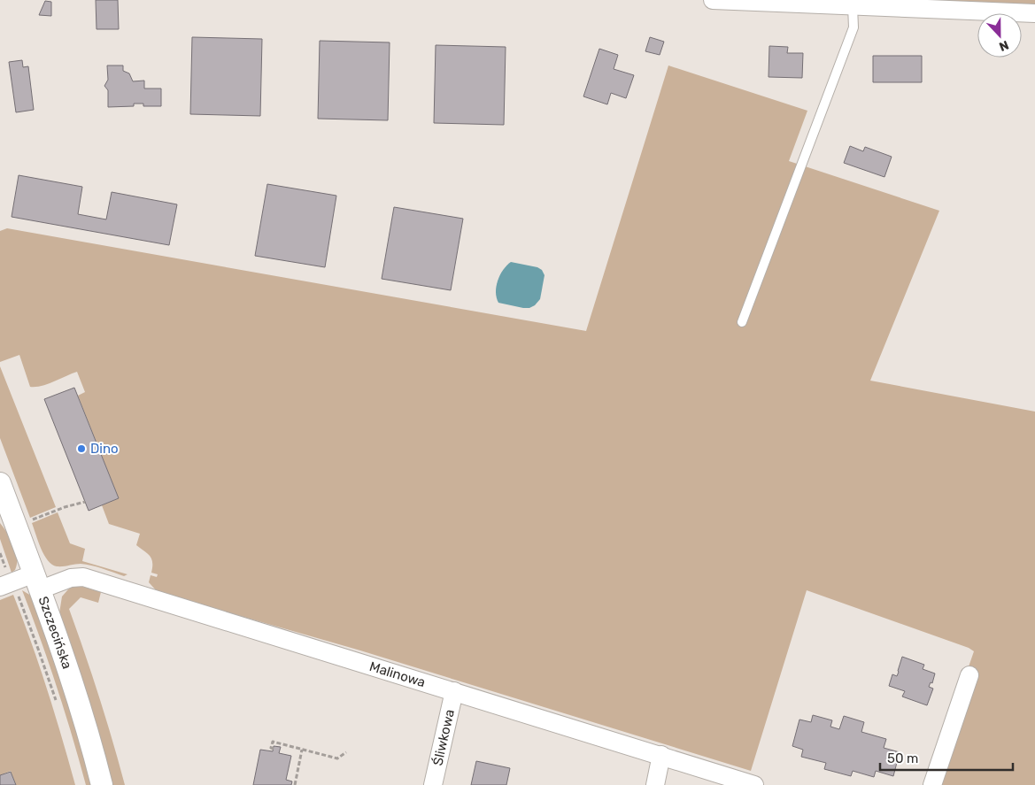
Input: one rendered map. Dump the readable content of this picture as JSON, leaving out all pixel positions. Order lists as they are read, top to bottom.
{
  "streets": {
    "street": ["Szczecińska", "Malinowa", "Śliwkowa"]
  },
  "crossings": [
    ["Szczecińska", "Malinowa"],
    ["Malinowa", "Śliwkowa"]
  ],
  "places": ["Dino"],
  "scale_bar": "50 m",
  "north": "bottom"
}
